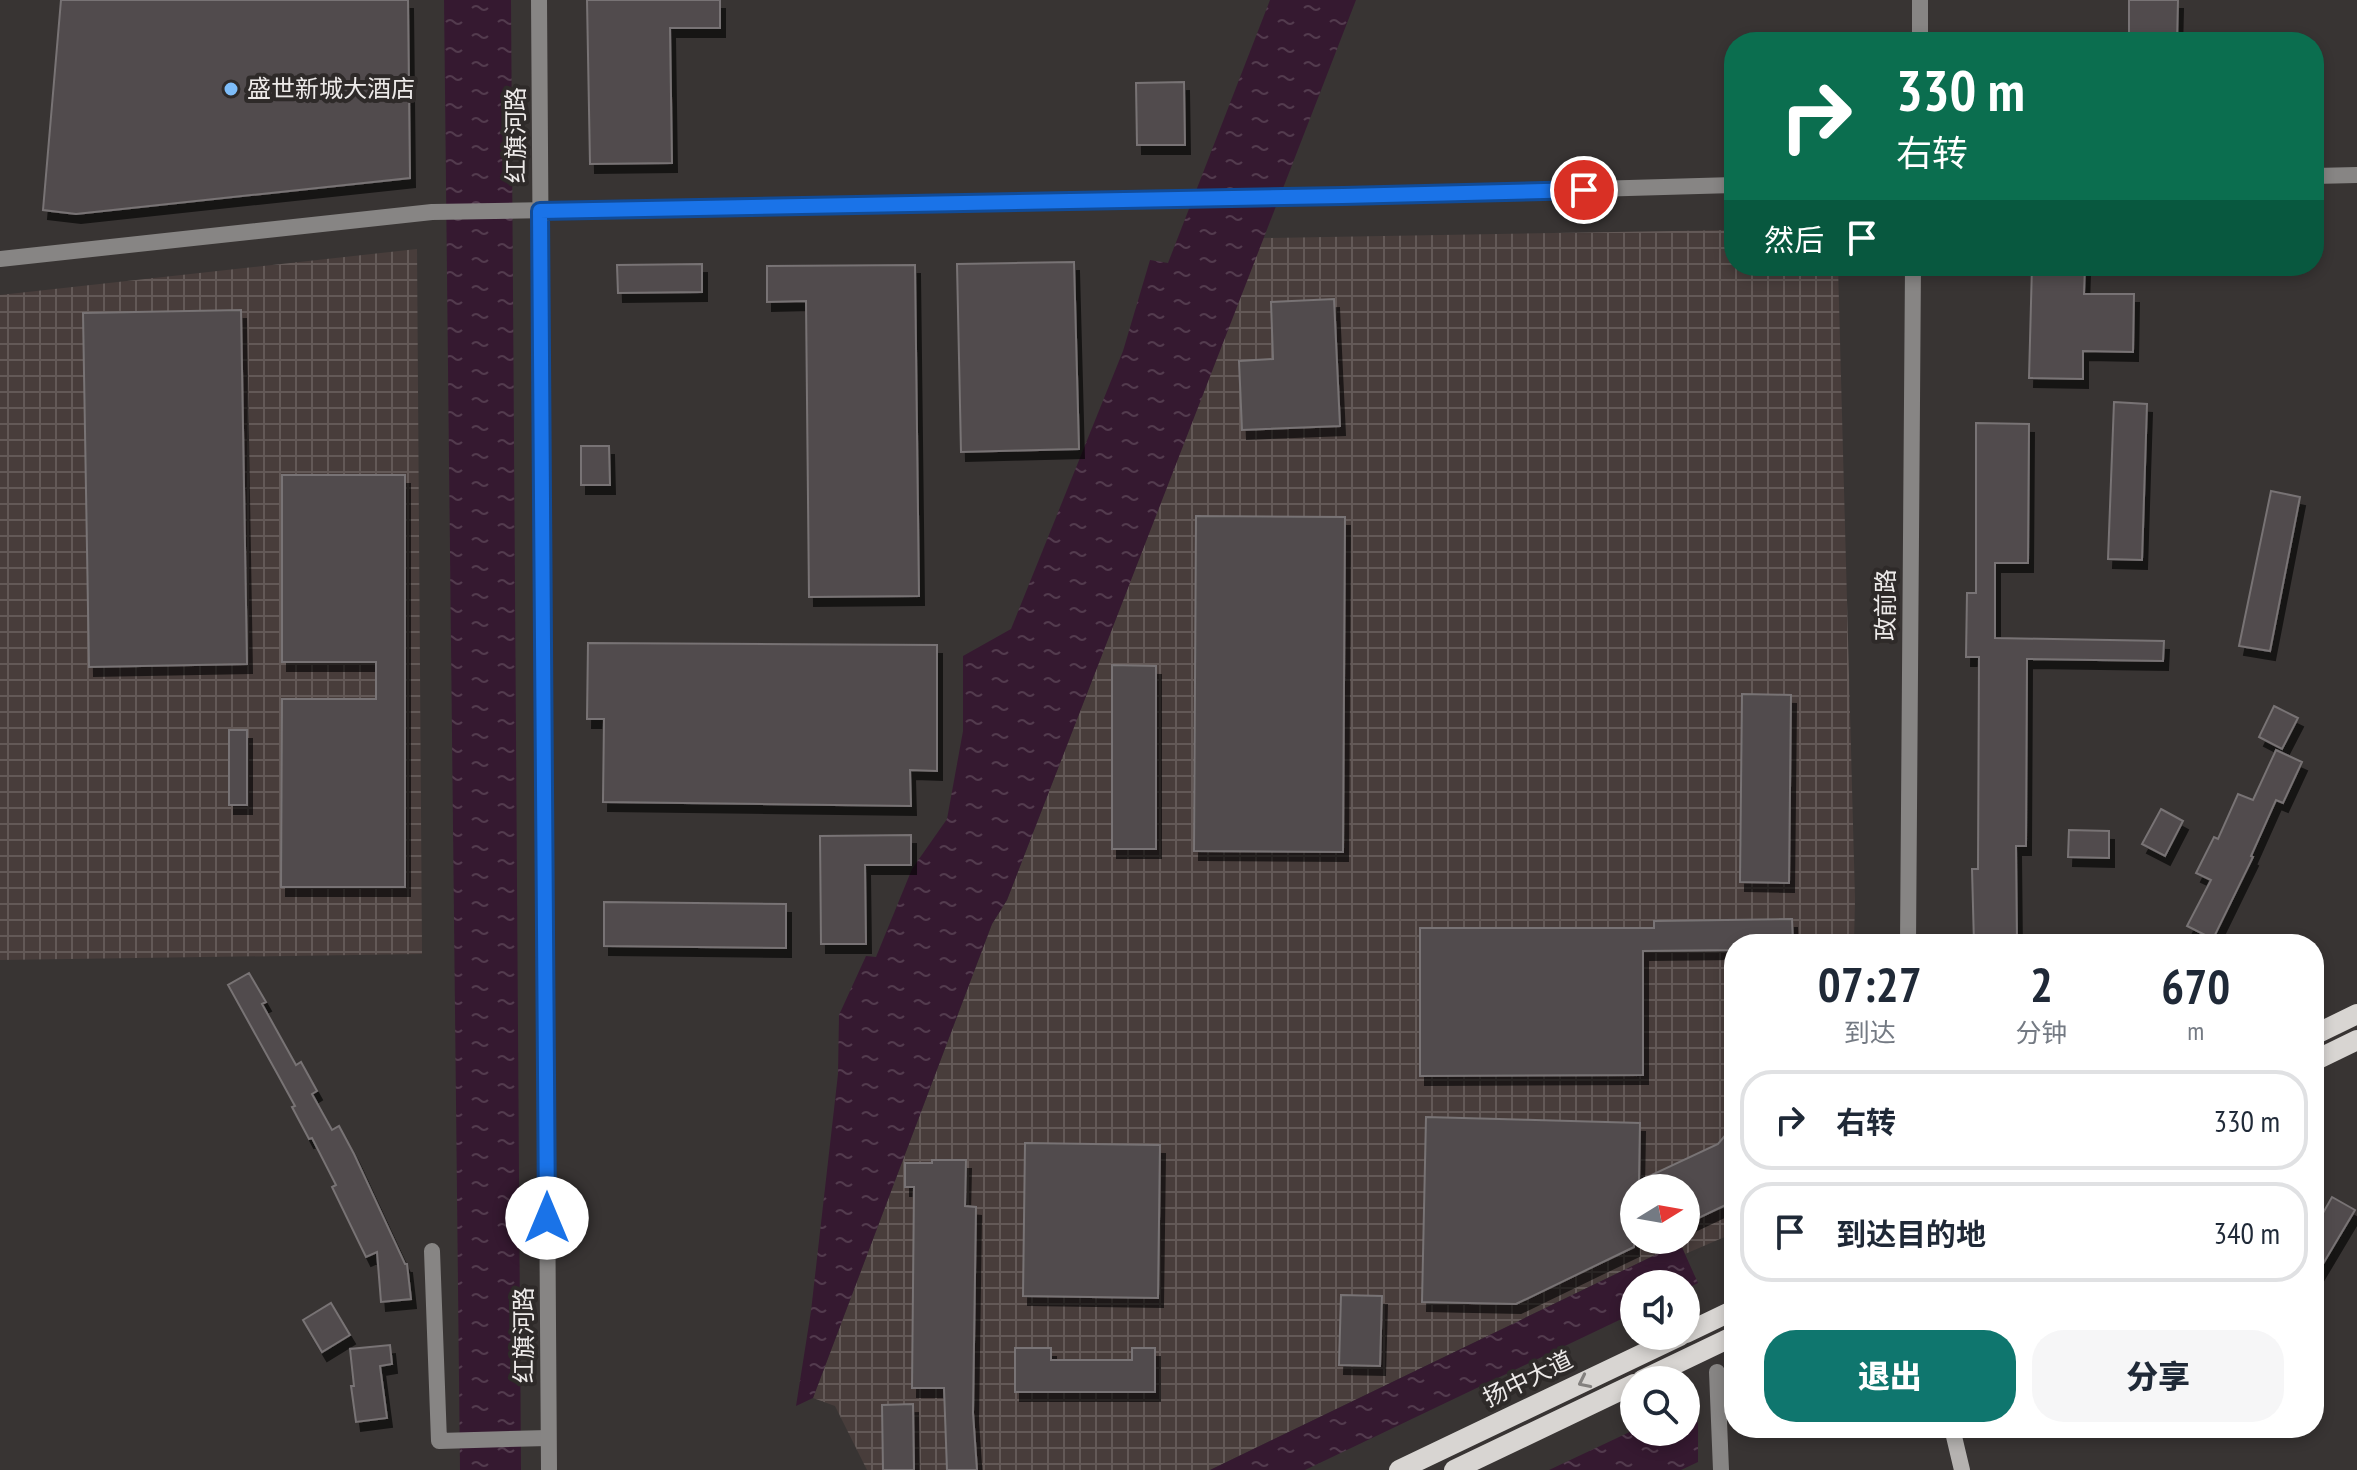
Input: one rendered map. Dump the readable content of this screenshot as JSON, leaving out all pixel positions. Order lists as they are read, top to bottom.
{
  "streets": {
    "main road": ["扬中大道"],
    "street": ["红旗河路", "政前路"]
  },
  "places": ["盛世新城大酒店"],
  "north": "right",
  "page": {
    "turn": ["330 m", "右转"],
    "then": "然后",
    "eta": [
      "07:27",
      "到达",
      "2",
      "分钟",
      "670",
      "m"
    ],
    "list": [
      {
        "name": "右转",
        "value": "330 m"
      },
      {
        "name": "到达目的地",
        "value": "340 m"
      }
    ],
    "buttons": ["退出", "分享"]
  }
}
